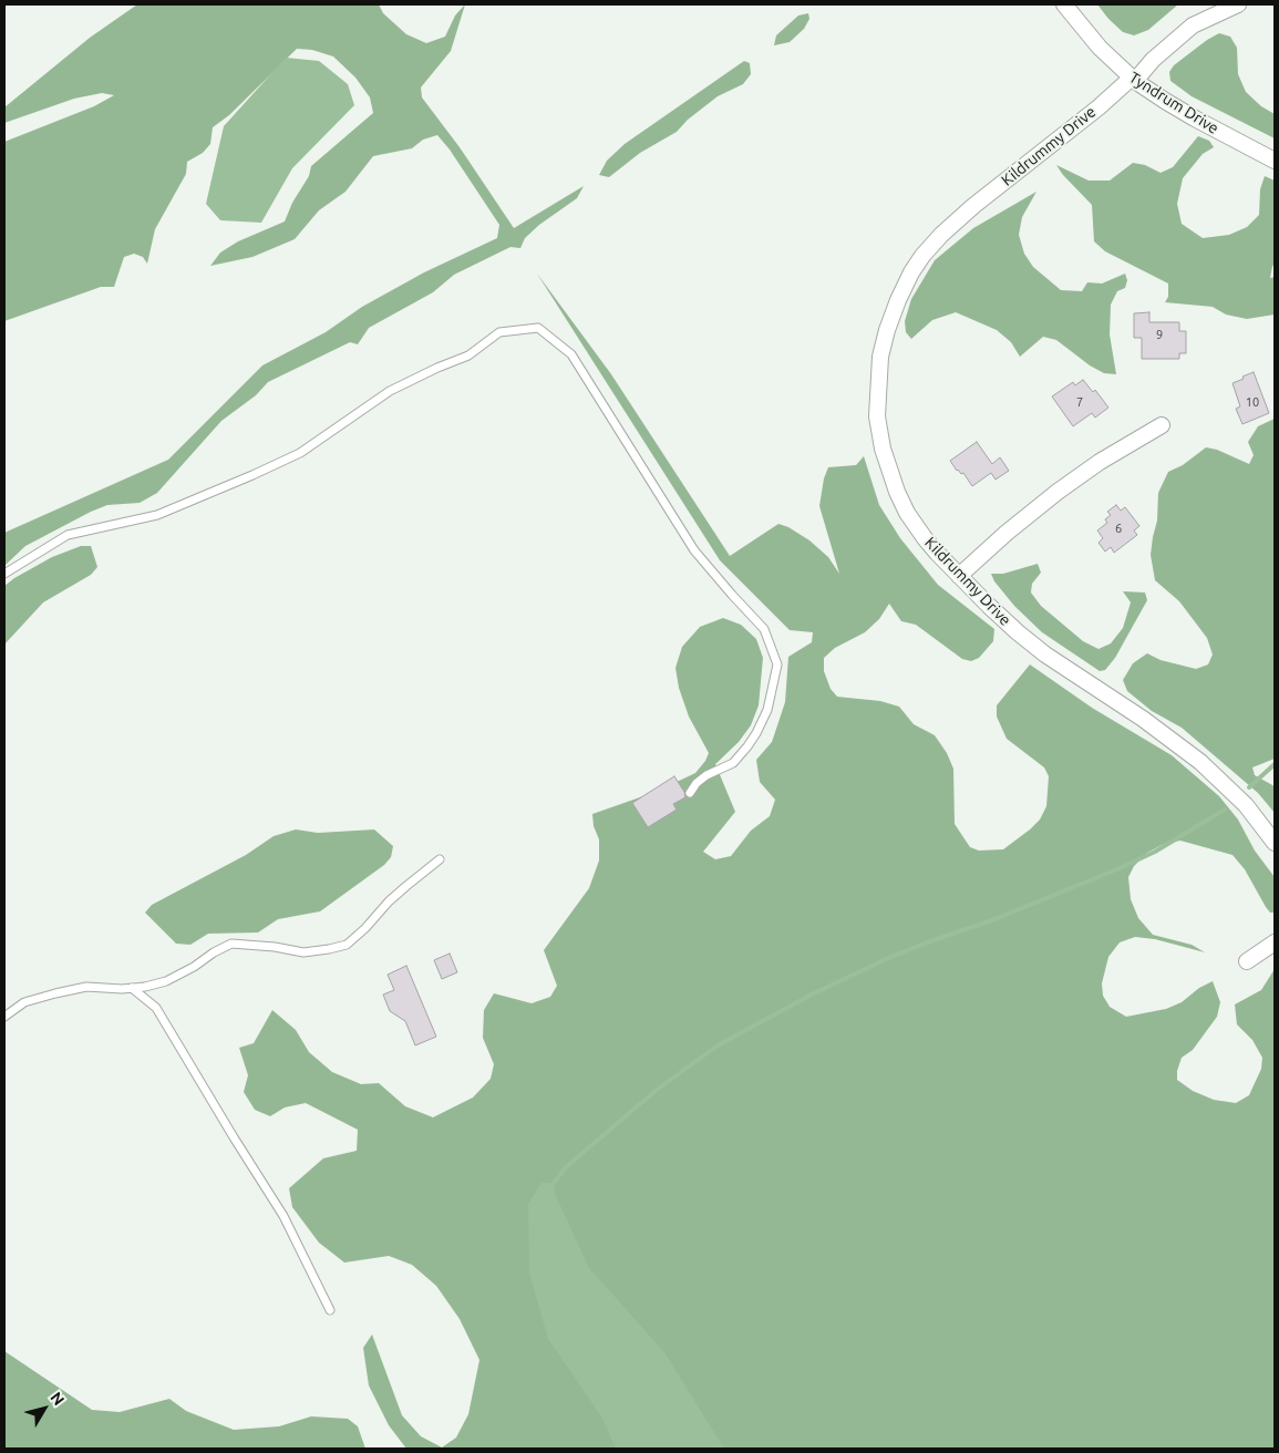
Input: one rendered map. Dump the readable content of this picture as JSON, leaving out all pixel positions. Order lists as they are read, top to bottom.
{
  "streets": {
    "street": ["Tyndrum Drive", "Kildrummy Drive"]
  },
  "crossings": [
    ["Tyndrum Drive", "Kildrummy Drive"]
  ],
  "house_numbers": [
    "9",
    "7",
    "10",
    "6"
  ],
  "north": "top right"
}
